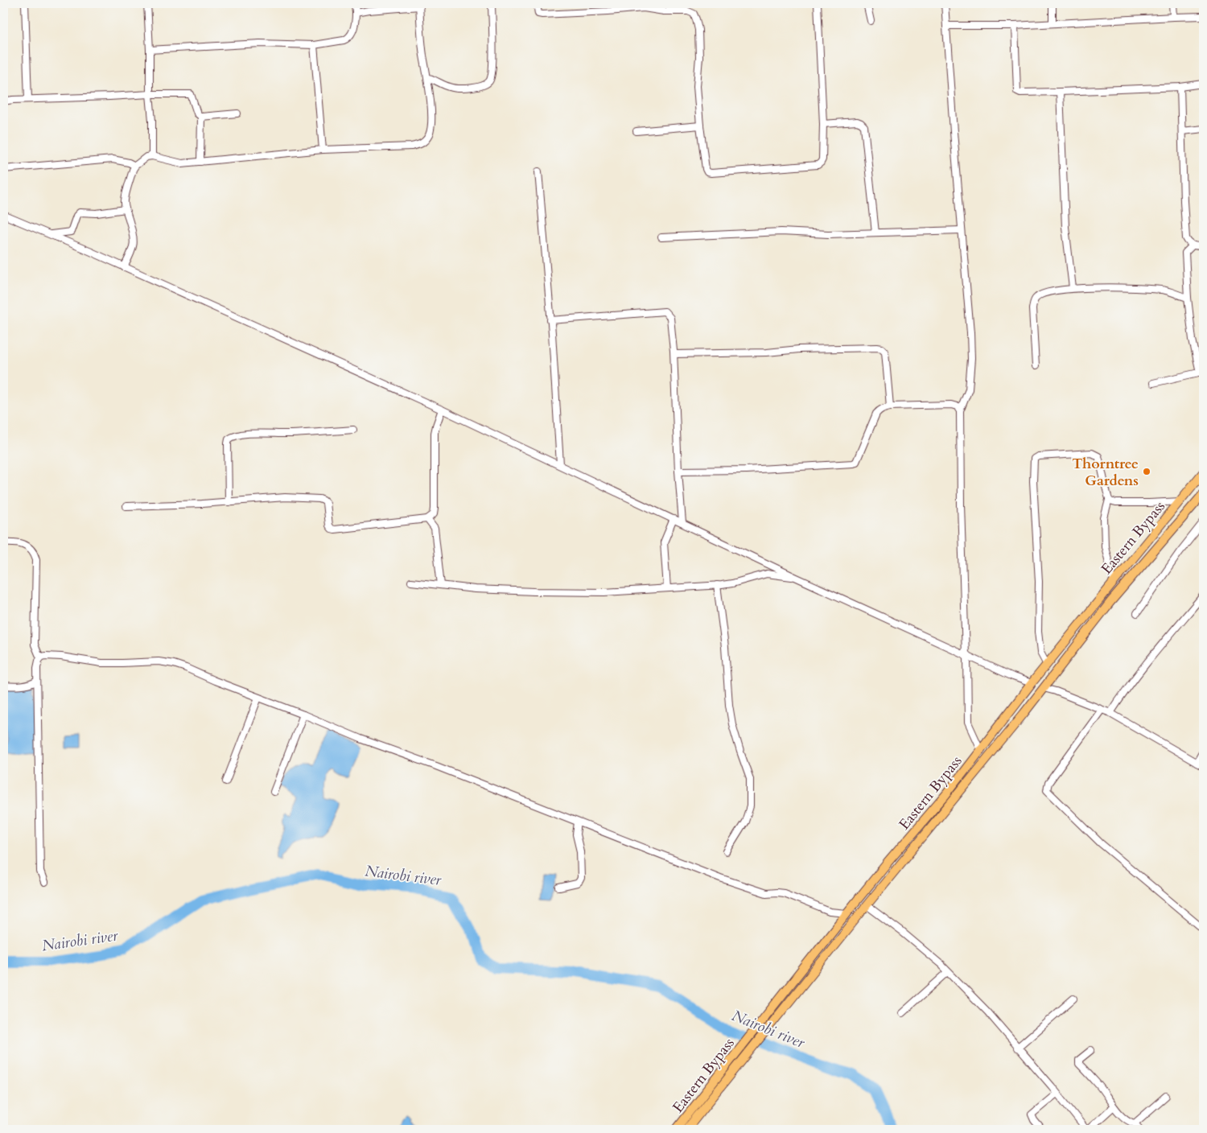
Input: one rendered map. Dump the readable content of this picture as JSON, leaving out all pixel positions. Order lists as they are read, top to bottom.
{
  "streets": {
    "main road": ["Eastern Bypass"]
  },
  "water": ["Nairobi river"],
  "places": ["Thorntree Gardens"]
}
